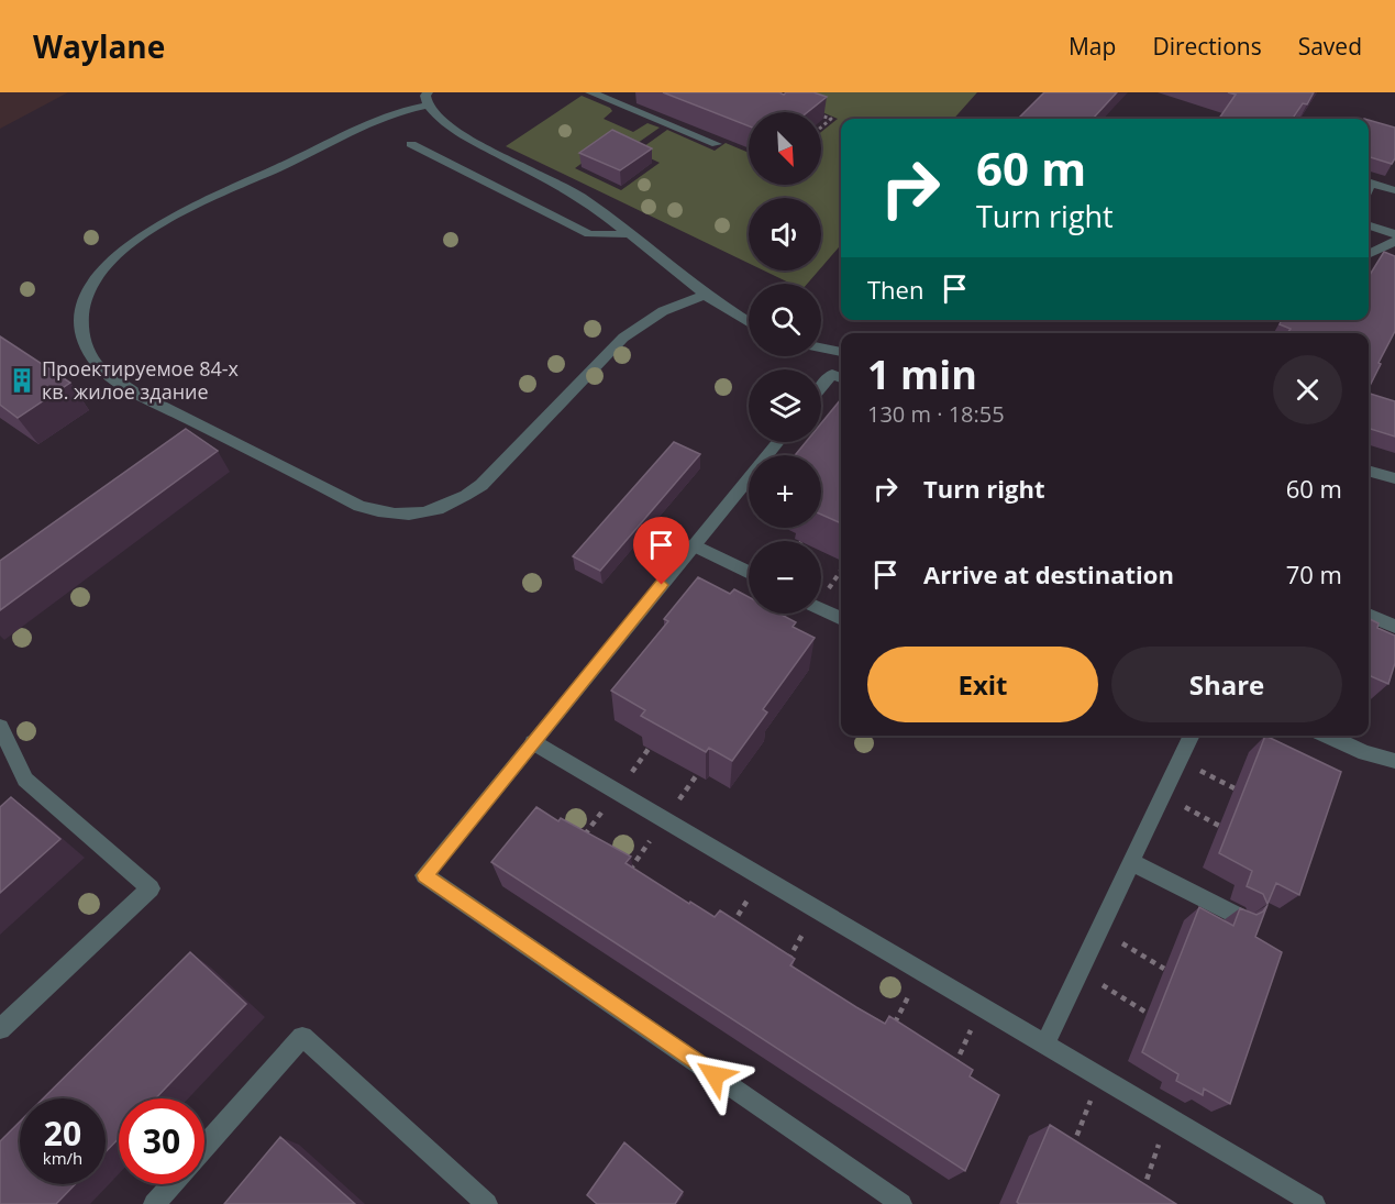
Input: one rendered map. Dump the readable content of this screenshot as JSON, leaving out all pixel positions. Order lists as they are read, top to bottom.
{
  "places": {
    "building": ["Проектируемое 84-х кв. жилое здание"]
  },
  "north": "bottom right",
  "page": {
    "header": "Waylane",
    "nav": ["Map", "Directions", "Saved"],
    "map_buttons": ["+", "−"],
    "turn": ["60 m", "Turn right"],
    "then": "Then",
    "heading": ["1 min", "130 m · 18:55"],
    "list": [
      {
        "name": "Turn right",
        "value": "60 m"
      },
      {
        "name": "Arrive at destination",
        "value": "70 m"
      }
    ],
    "buttons": ["Exit", "Share"],
    "speed": "20 km/h",
    "limit": "30"
  }
}
